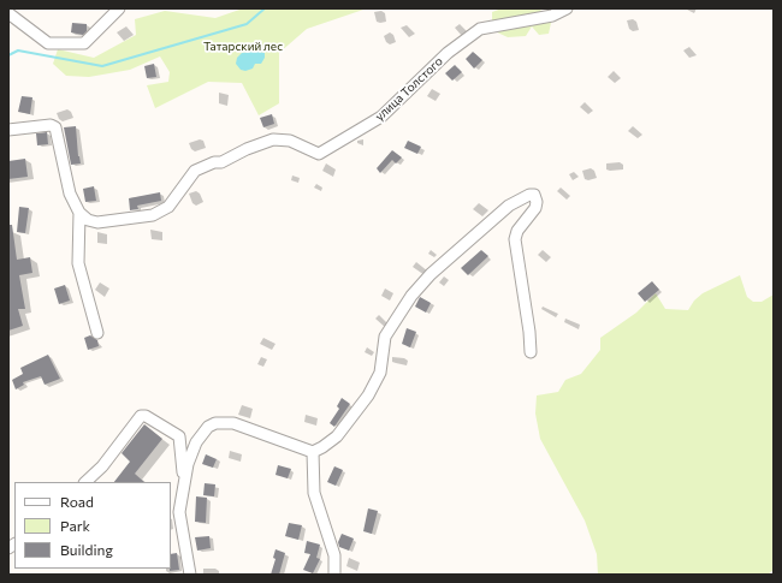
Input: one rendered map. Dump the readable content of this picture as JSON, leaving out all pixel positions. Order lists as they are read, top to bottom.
{
  "streets": {
    "street": ["улица Толстого"]
  },
  "parks": ["Татарский лес"],
  "legend": ["Road", "Park", "Building"]
}
